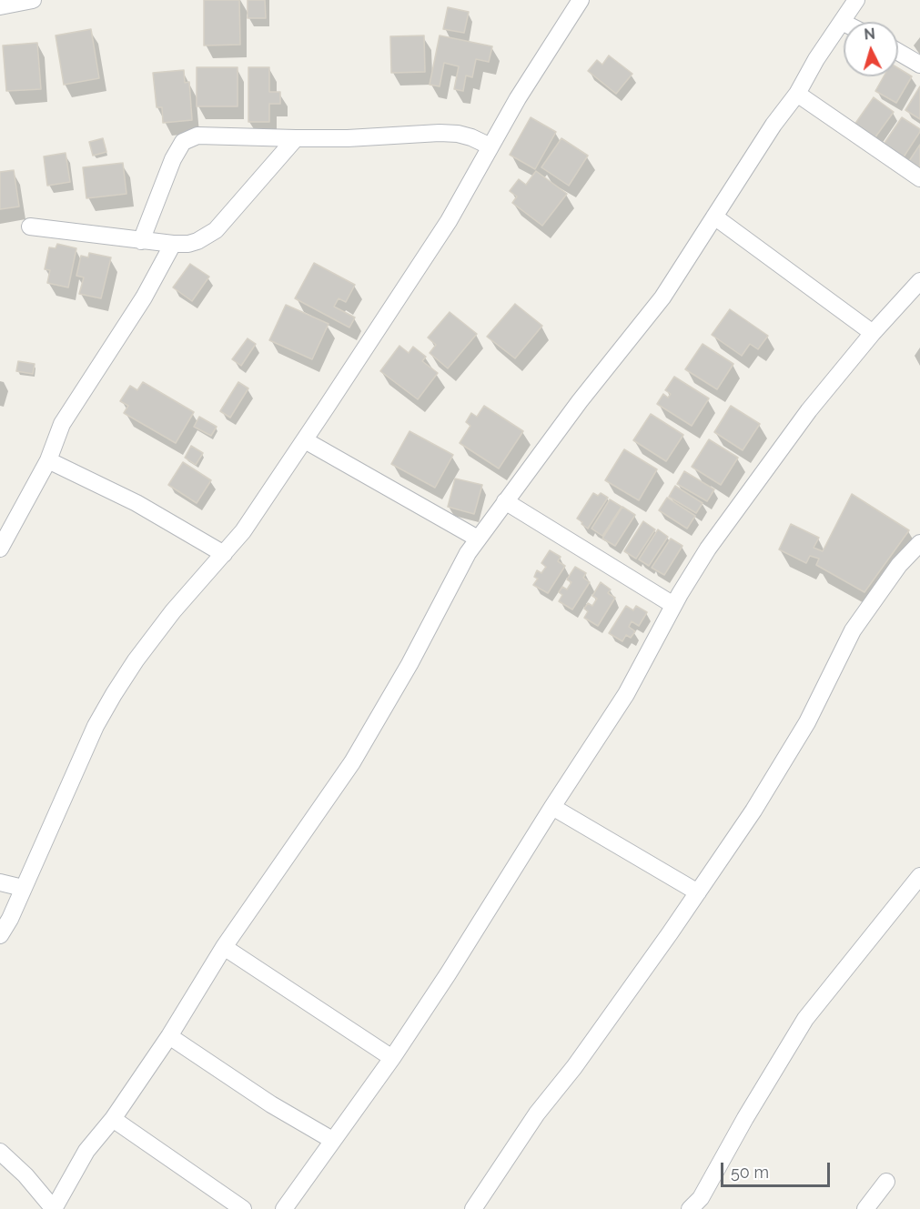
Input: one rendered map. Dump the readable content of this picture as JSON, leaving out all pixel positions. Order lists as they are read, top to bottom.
{
  "scale_bar": "50 m",
  "north": "top"
}
